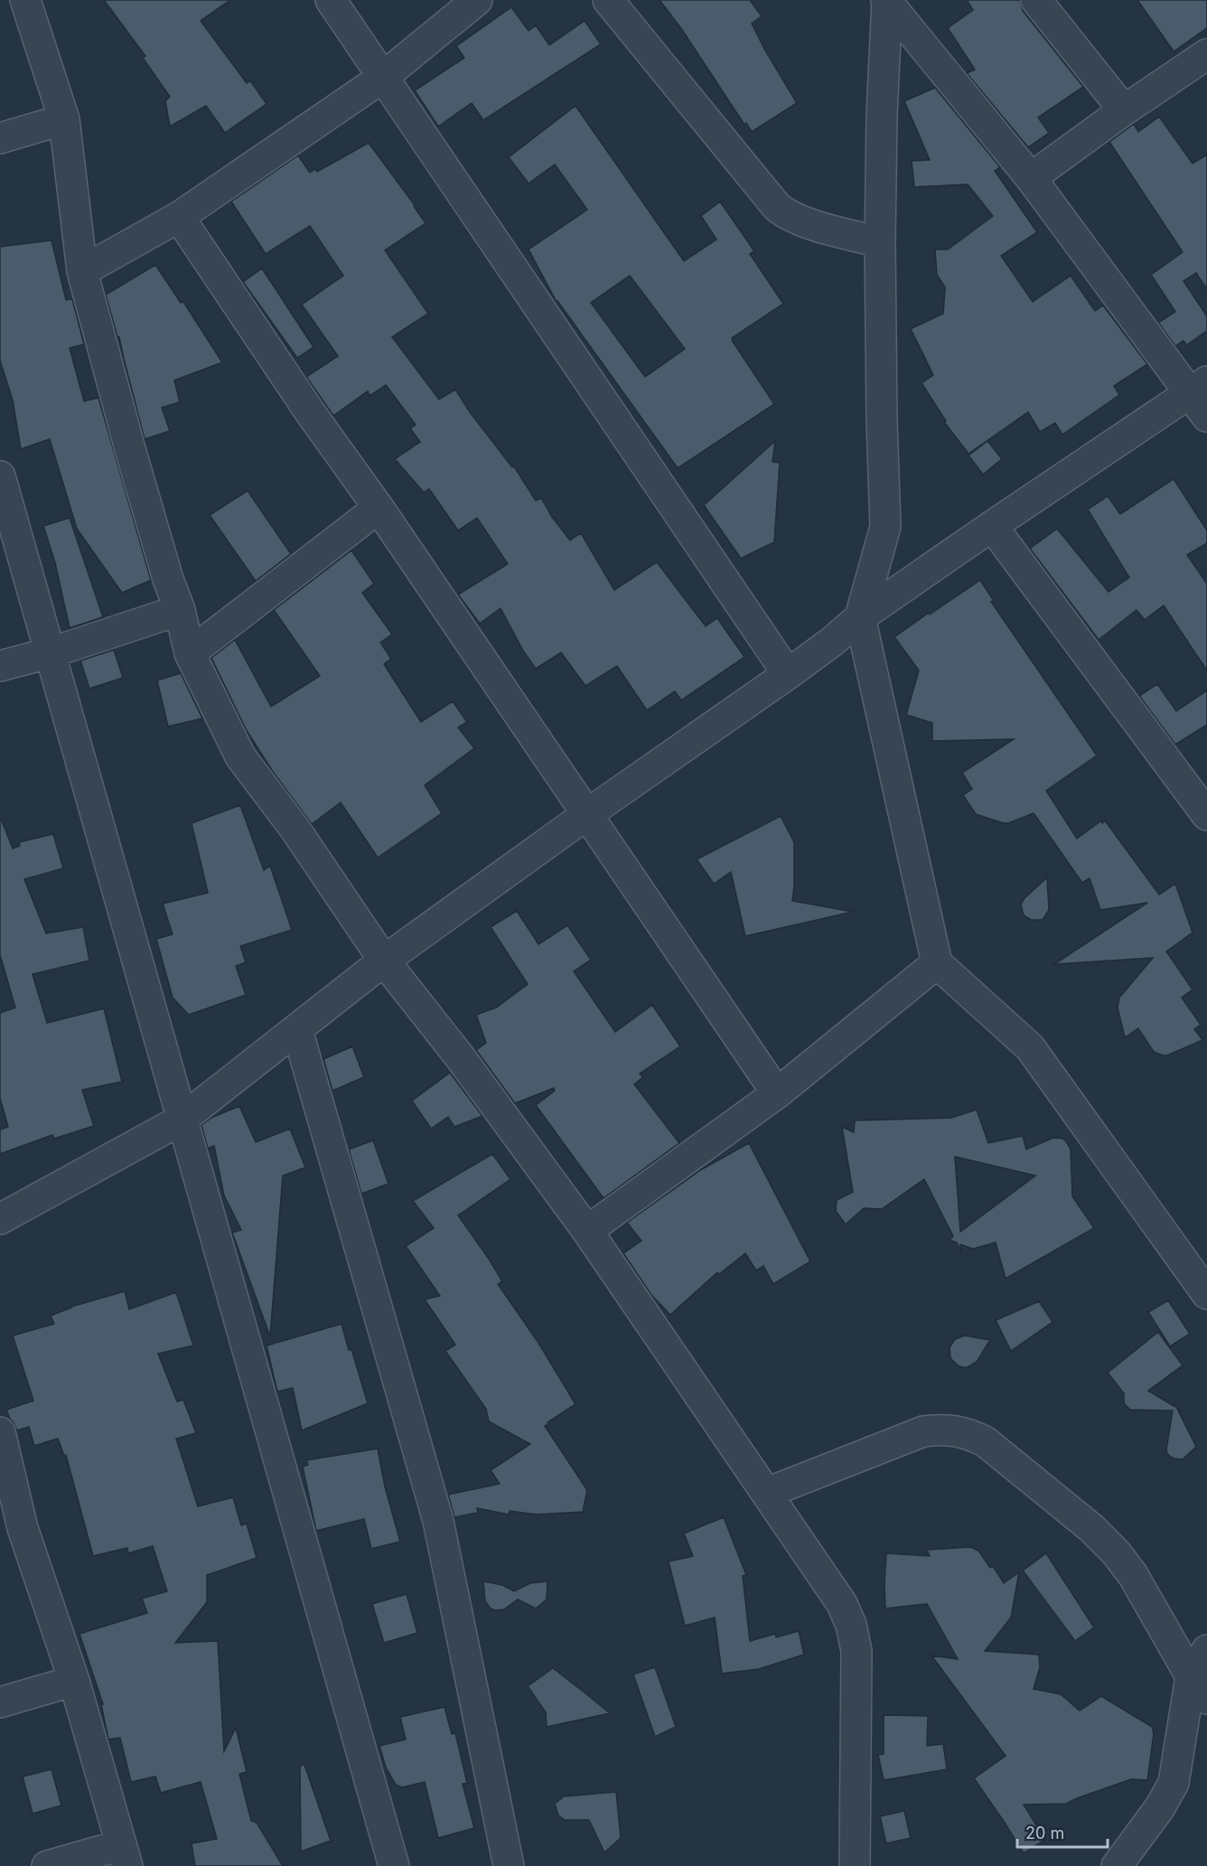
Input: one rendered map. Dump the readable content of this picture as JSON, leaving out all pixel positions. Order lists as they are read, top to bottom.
{
  "scale_bar": "20 m"
}
